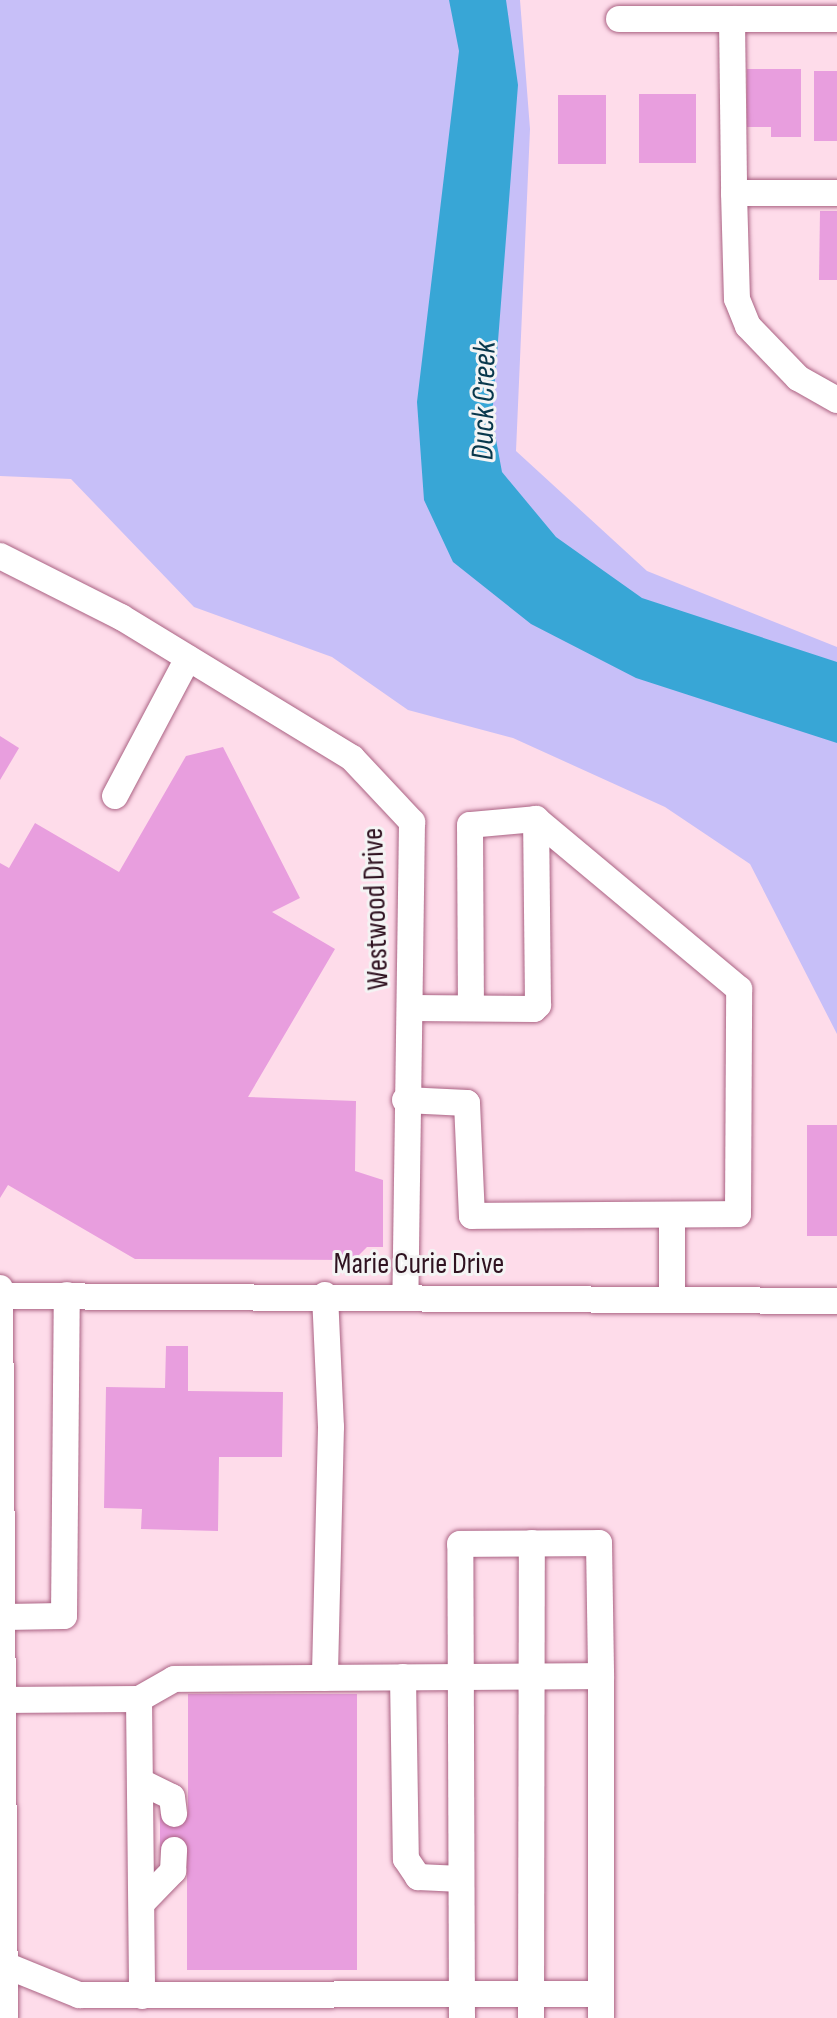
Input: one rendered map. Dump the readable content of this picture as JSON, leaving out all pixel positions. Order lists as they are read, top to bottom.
{
  "streets": {
    "street": ["Westwood Drive", "Marie Curie Drive"]
  },
  "crossings": [
    ["Westwood Drive", "Marie Curie Drive"]
  ],
  "water": ["Duck Creek"]
}
